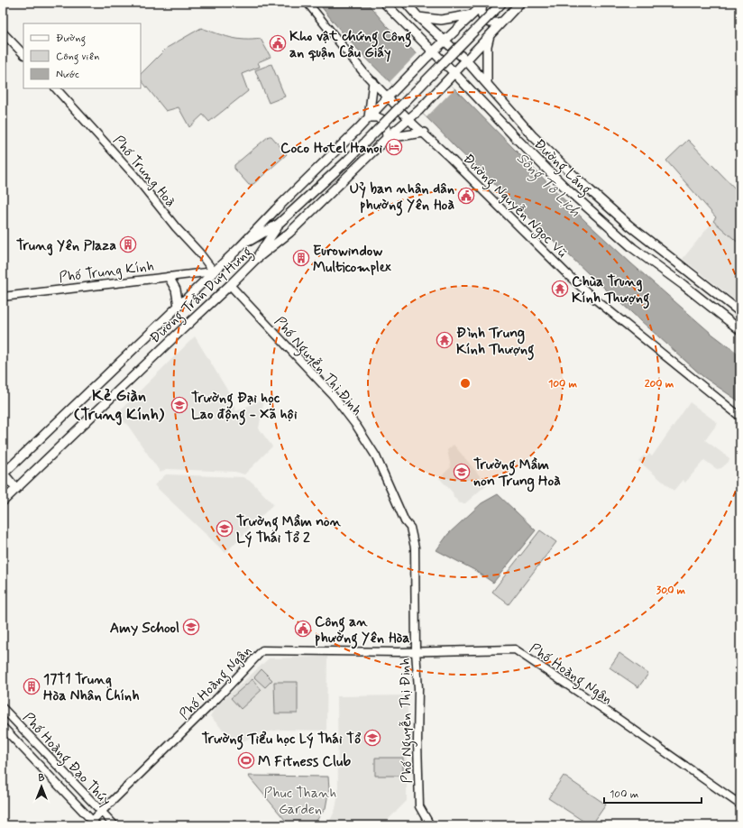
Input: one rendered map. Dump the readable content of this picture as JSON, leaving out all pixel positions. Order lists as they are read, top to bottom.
{
  "streets": {
    "main road": ["Đường Láng", "Đường Trần Duy Hưng"],
    "street": [
      "Phố Trung Hoà",
      "Đường Nguyễn Ngọc Vũ",
      "Phố Trung Kính",
      "Phố Nguyễn Thị Định",
      "Phố Hoàng Ngân",
      "Phố Hoàng Đạo Thúy"
    ]
  },
  "crossings": [
    ["Đường Láng", "Đường Trần Duy Hưng"],
    ["Phố Trung Hoà", "Phố Trung Kính"],
    ["Phố Trung Hoà", "Đường Trần Duy Hưng"],
    ["Đường Nguyễn Ngọc Vũ", "Đường Trần Duy Hưng"],
    ["Phố Trung Kính", "Đường Trần Duy Hưng"],
    ["Đường Trần Duy Hưng", "Phố Nguyễn Thị Định"],
    ["Phố Nguyễn Thị Định", "Phố Hoàng Ngân"],
    ["Phố Hoàng Ngân", "Phố Hoàng Đạo Thúy"]
  ],
  "districts": ["Kẻ Giàn (Trung Kính)"],
  "water": ["Sông Tô Lịch"],
  "parks": ["Phuc Thanh Garden"],
  "places": {
    "public building": ["Kho vật chứng Công an quận Cầu Giấy", "Uỷ ban nhân dân phường Yên Hoà", "Công an phường Yên Hòa"],
    "hotel": ["Coco Hotel Hanoi"],
    "building": ["Trung Yên Plaza", "Eurowindow Multicomplex", "17T1 Trung Hòa Nhân Chính"],
    "temple": ["Chùa Trung Kính Thượng", "Đình Trung Kính Thượng"],
    "school or university": [
      "Trường Đại học Lao động - Xã hội",
      "Trường Mầm non Trung Hoà",
      "Trường Mầm non Lý Thái Tổ 2",
      "Amy School",
      "Trường Tiểu học Lý Thái Tổ"
    ],
    "sports": ["M Fitness Club"]
  },
  "legend": ["Đường", "Công viên", "Nước"],
  "scale_bar": "100 m",
  "north": "top",
  "rings": ["100 m", "200 m", "300 m"]
}
